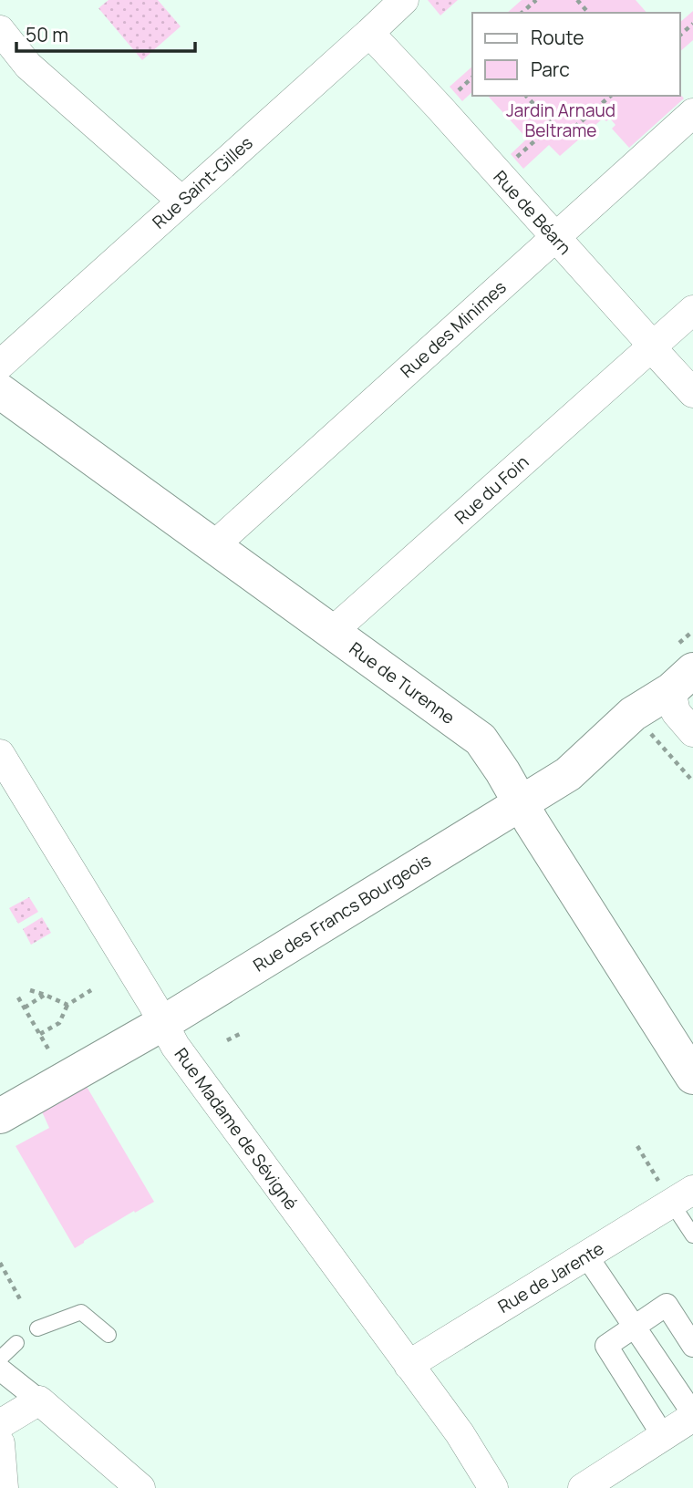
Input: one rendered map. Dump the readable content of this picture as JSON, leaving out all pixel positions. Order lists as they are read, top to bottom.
{
  "streets": {
    "street": [
      "Rue Saint-Gilles",
      "Rue de Béarn",
      "Rue des Minimes",
      "Rue du Foin",
      "Rue de Turenne",
      "Rue des Francs Bourgeois",
      "Rue Madame de Sévigné",
      "Rue de Jarente"
    ]
  },
  "crossings": [
    ["Rue Saint-Gilles", "Rue de Béarn"],
    ["Rue de Béarn", "Rue des Minimes"],
    ["Rue de Béarn", "Rue du Foin"],
    ["Rue des Minimes", "Rue de Turenne"],
    ["Rue du Foin", "Rue de Turenne"],
    ["Rue de Turenne", "Rue des Francs Bourgeois"],
    ["Rue des Francs Bourgeois", "Rue Madame de Sévigné"],
    ["Rue Madame de Sévigné", "Rue de Jarente"]
  ],
  "parks": ["Jardin Arnaud Beltrame"],
  "legend": ["Route", "Parc"],
  "scale_bar": "50 m"
}
